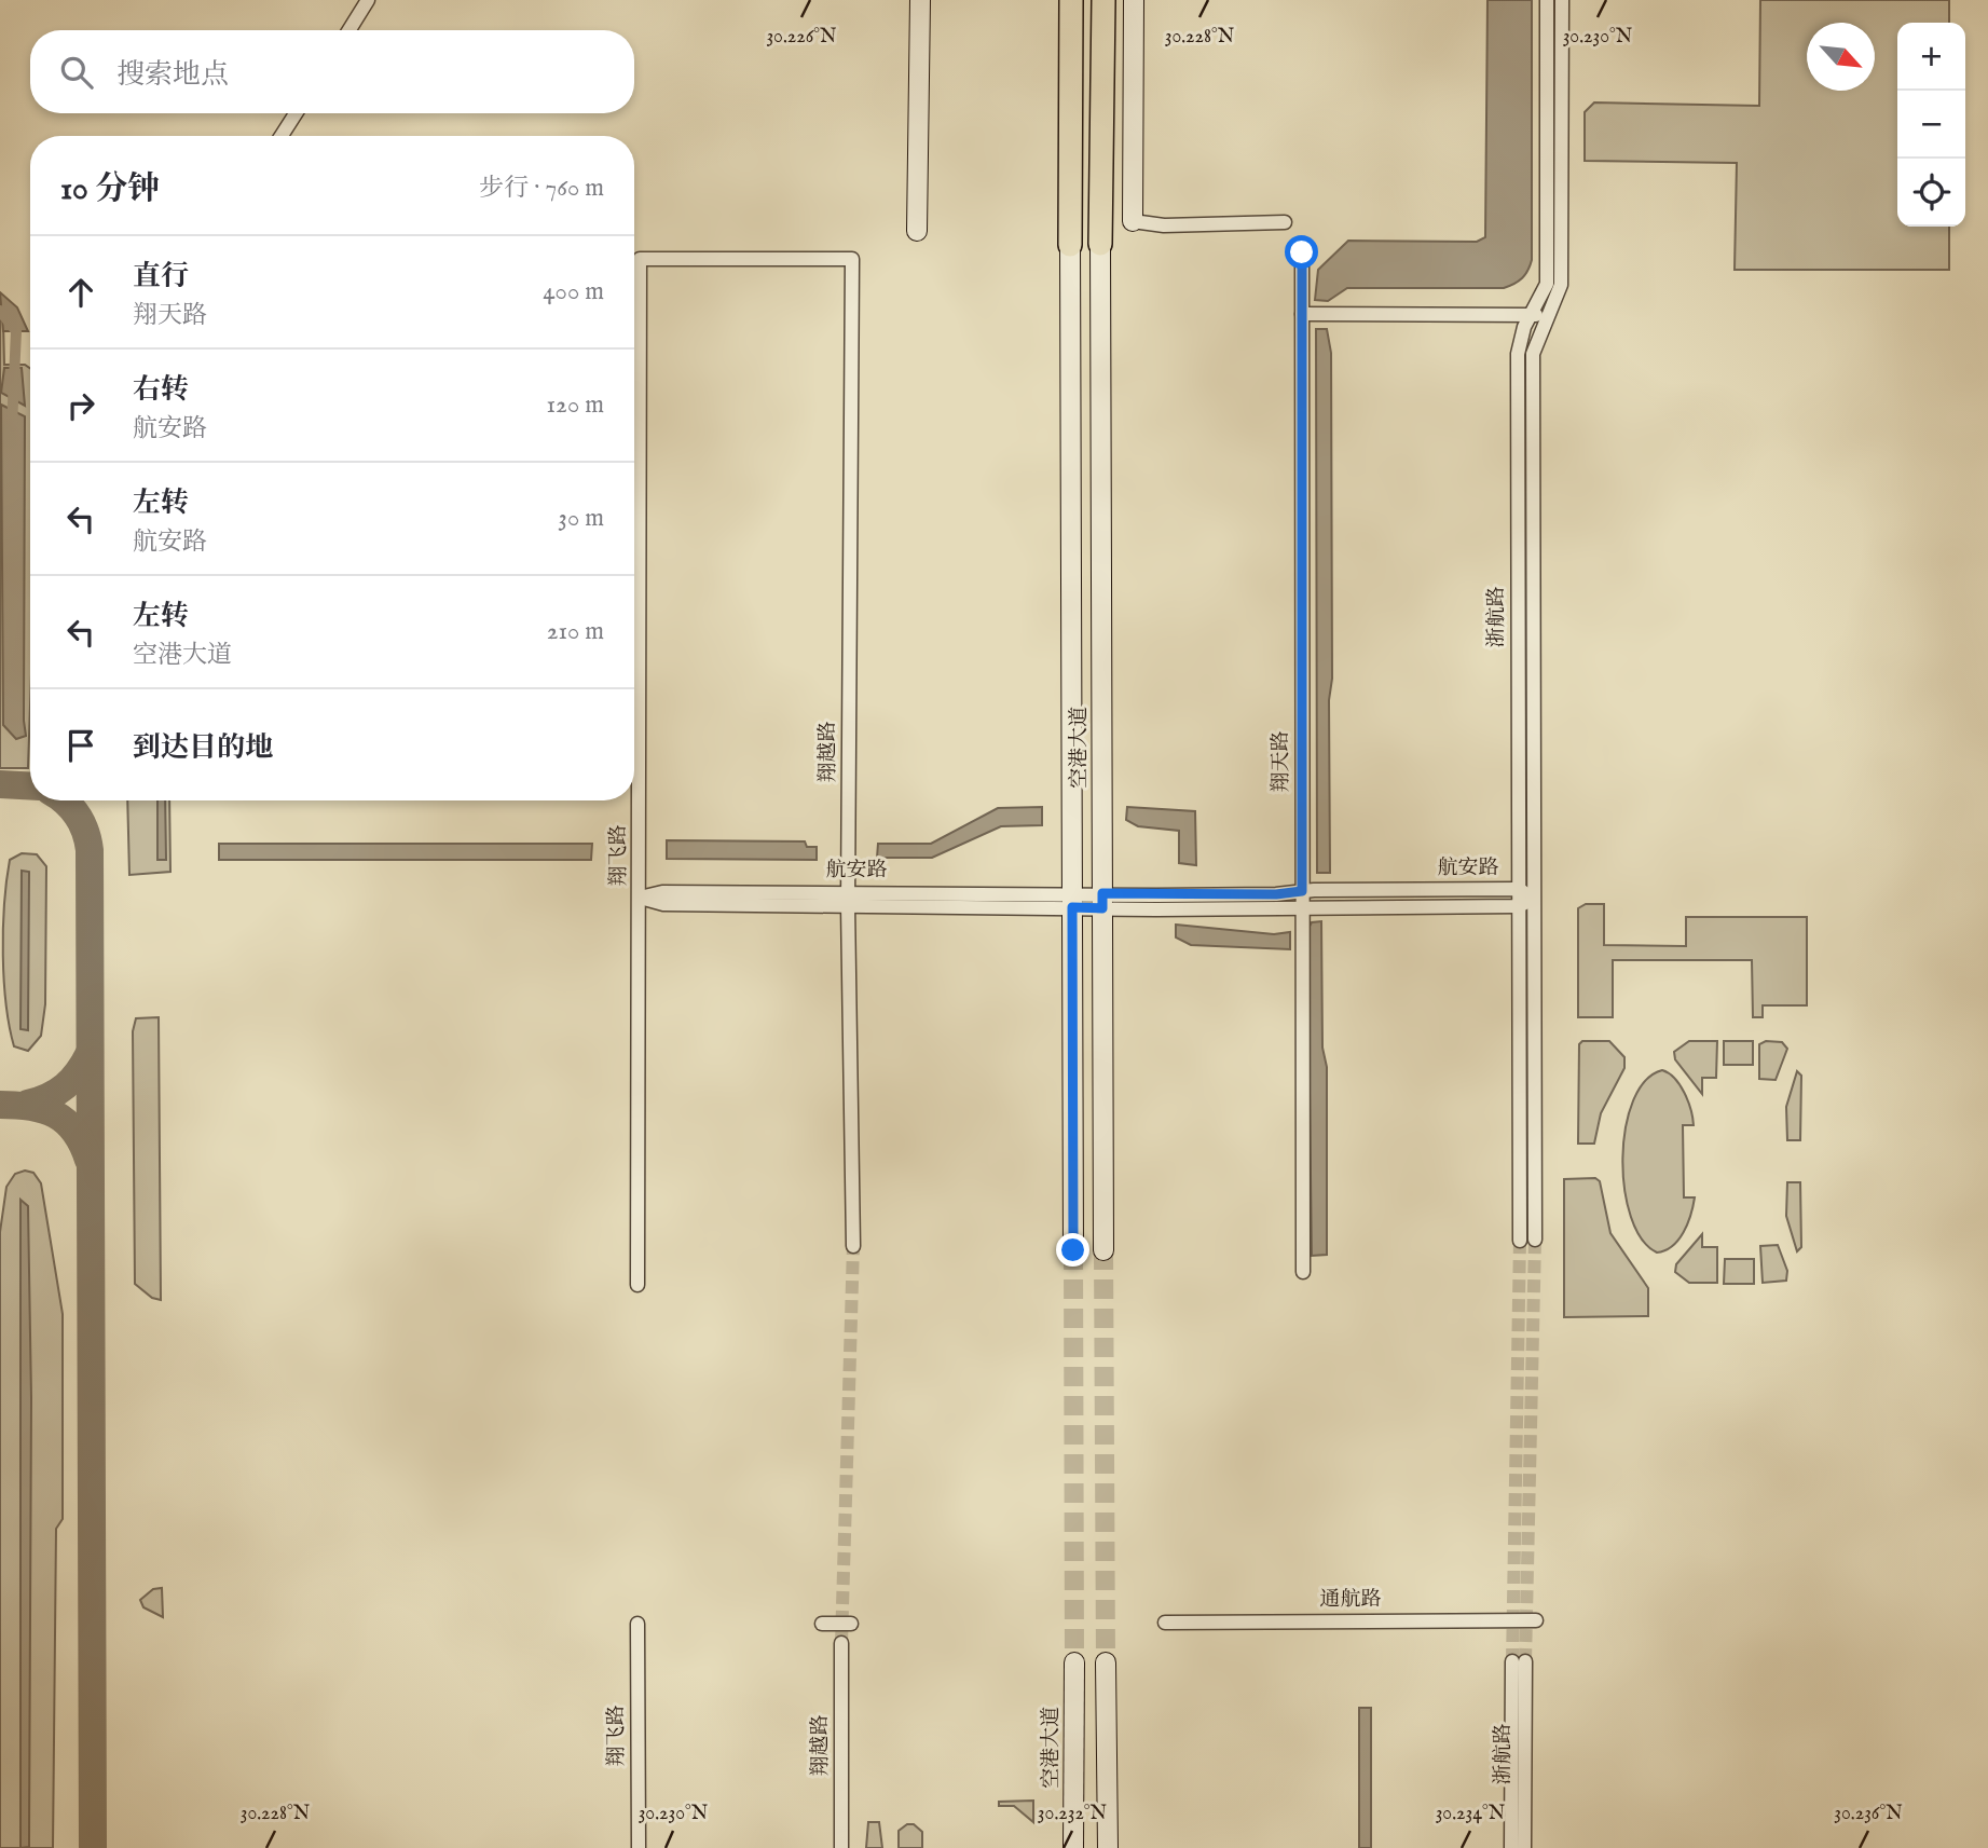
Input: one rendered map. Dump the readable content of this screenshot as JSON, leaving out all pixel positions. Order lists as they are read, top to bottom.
{
  "streets": {
    "main road": ["空港大道"],
    "street": [
      "浙航路",
      "翔越路",
      "翔天路",
      "翔飞路",
      "航安路",
      "通航路"
    ]
  },
  "crossings": [
    ["浙航路", "航安路"],
    ["空港大道", "航安路"],
    ["翔越路", "翔飞路"],
    ["翔越路", "航安路"],
    ["翔天路", "航安路"],
    ["翔飞路", "航安路"]
  ],
  "north": "bottom right",
  "page": {
    "map_buttons": ["+", "−"],
    "search": "搜索地点",
    "heading": ["10 分钟", "步行 · 760 m"],
    "list": [
      ["直行", "翔天路", "400 m"],
      ["右转", "航安路", "120 m"],
      ["左转", "航安路", "30 m"],
      ["左转", "空港大道", "210 m"],
      "到达目的地"
    ]
  },
  "coordinates": [
    "30.226°N",
    "30.228°N",
    "30.230°N",
    "30.232°N",
    "30.234°N",
    "30.236°N"
  ]
}
